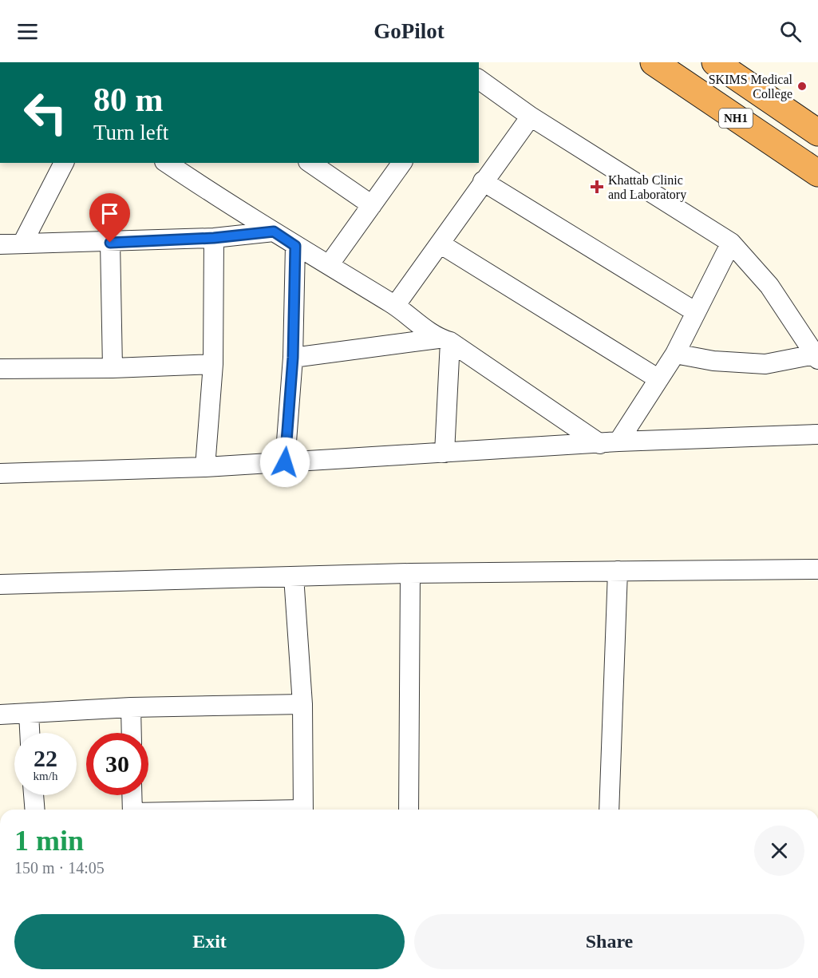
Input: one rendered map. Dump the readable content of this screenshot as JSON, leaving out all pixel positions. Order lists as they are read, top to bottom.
{
  "streets": {
    "highway": ["NH1"]
  },
  "places": {
    "other": ["SKIMS Medical College"],
    "health": ["Khattab Clinic and Laboratory"]
  },
  "page": {
    "header": "GoPilot",
    "turn": ["80 m", "Turn left"],
    "speed": "22 km/h",
    "limit": "30",
    "heading": ["1 min", "150 m · 14:05"],
    "buttons": ["Exit", "Share"]
  }
}
